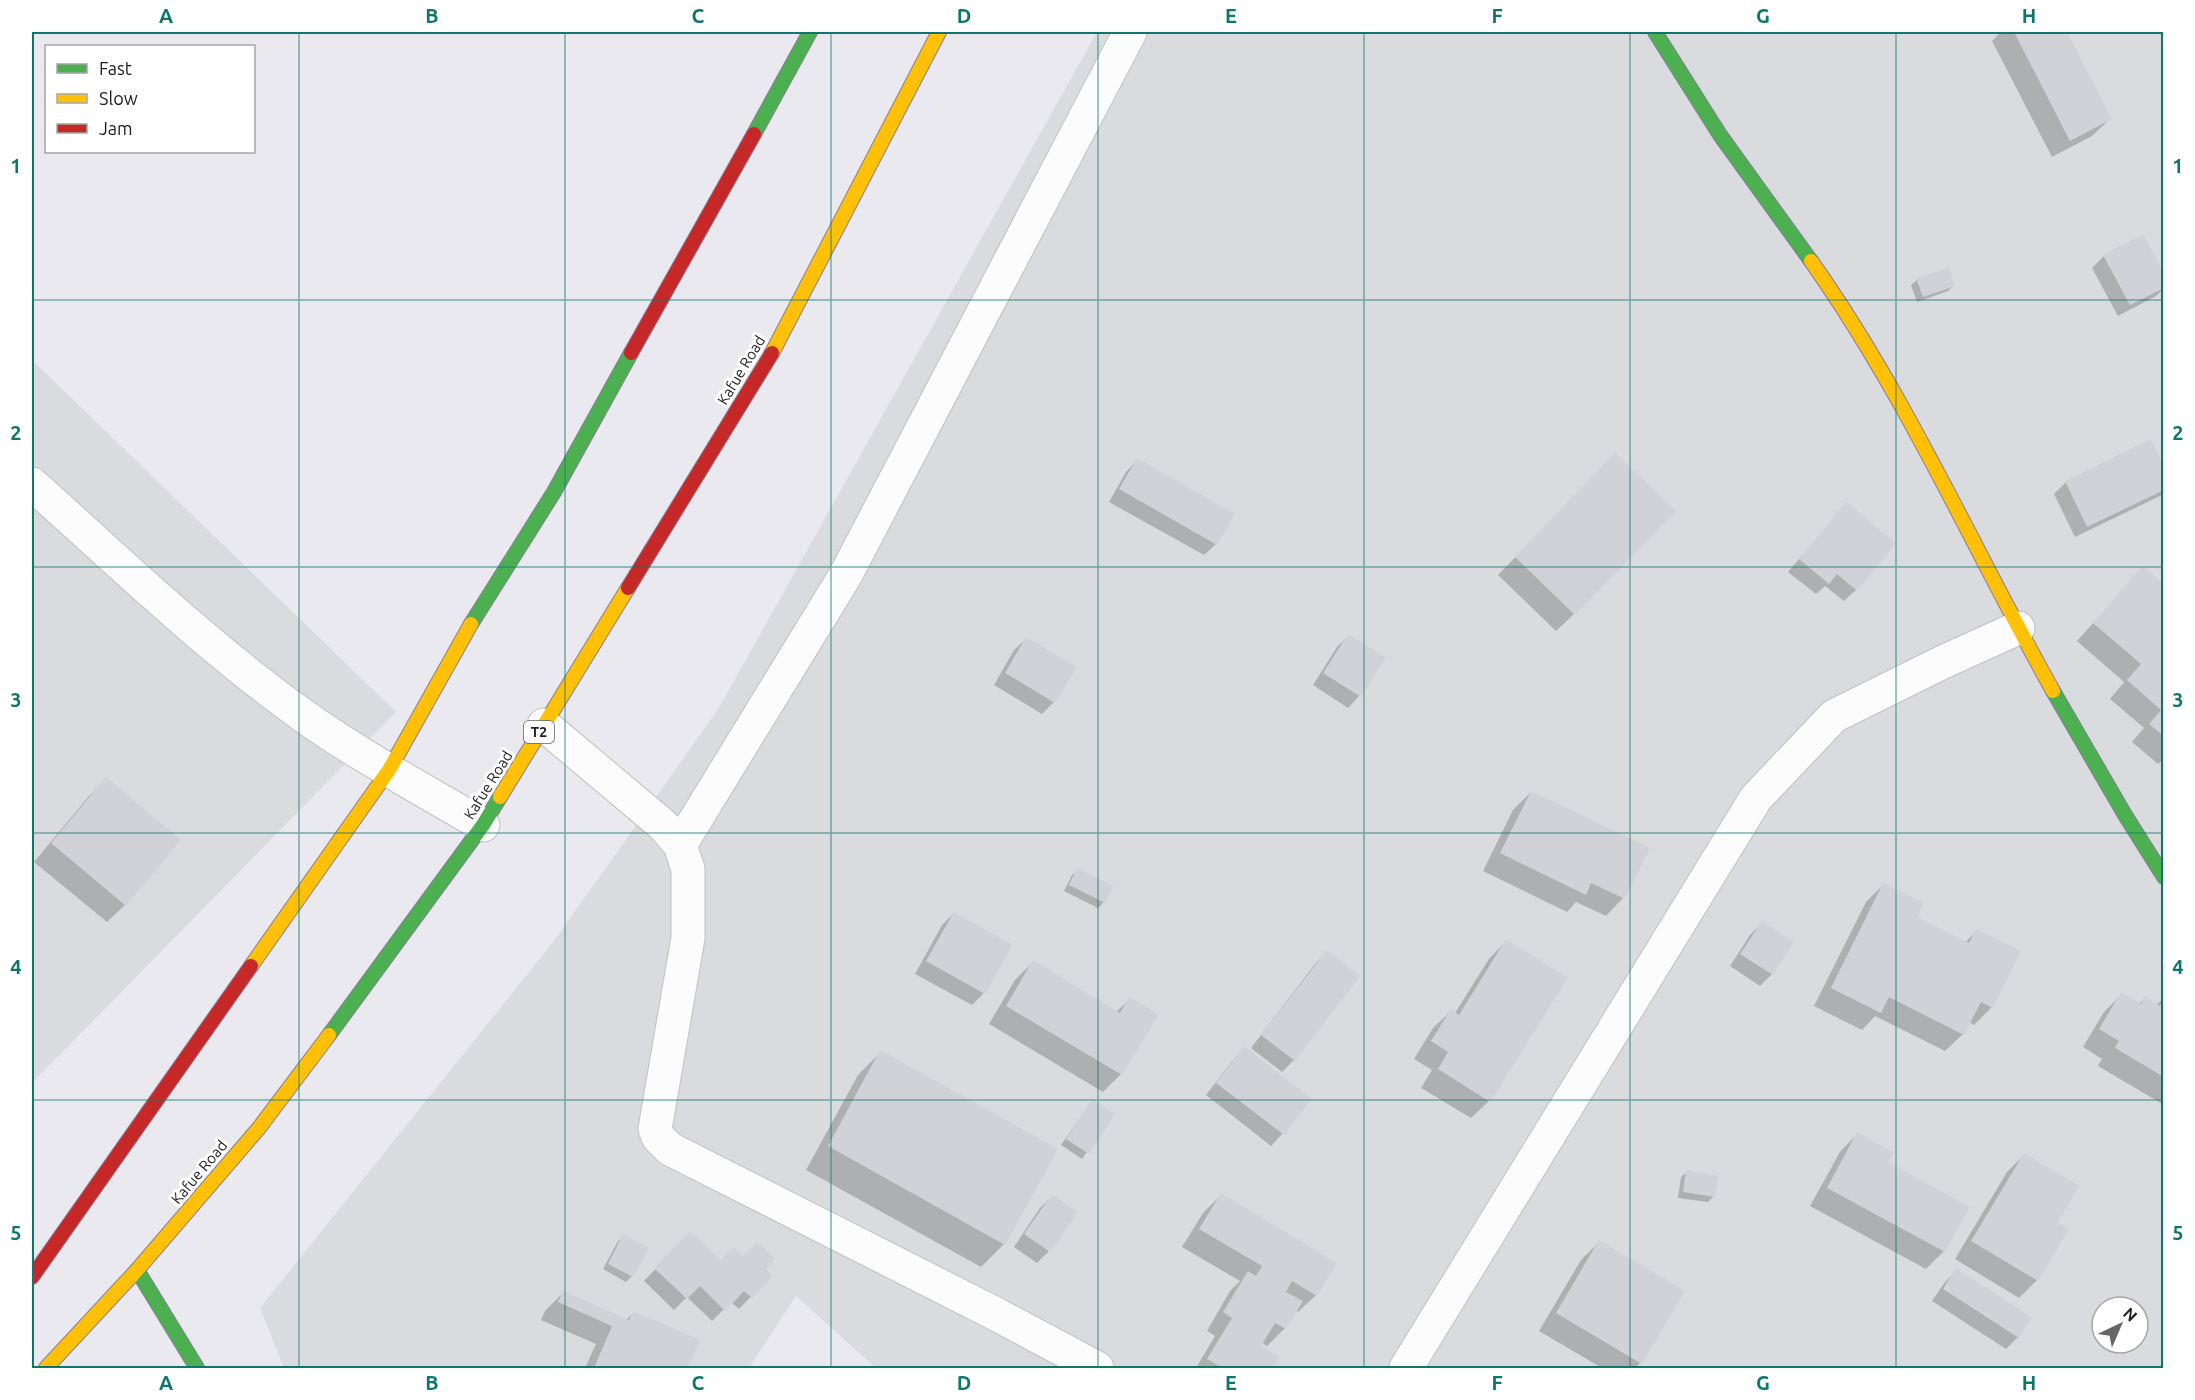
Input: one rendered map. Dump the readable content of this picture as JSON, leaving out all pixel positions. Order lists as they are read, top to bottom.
{
  "streets": {
    "main road": ["Kafue Road", "T2"]
  },
  "legend": ["Fast", "Slow", "Jam"],
  "north": "top right",
  "grid": {
    "columns": [
      "A",
      "B",
      "C",
      "D",
      "E",
      "F",
      "G",
      "H"
    ],
    "rows": [
      "1",
      "2",
      "3",
      "4",
      "5"
    ]
  }
}
